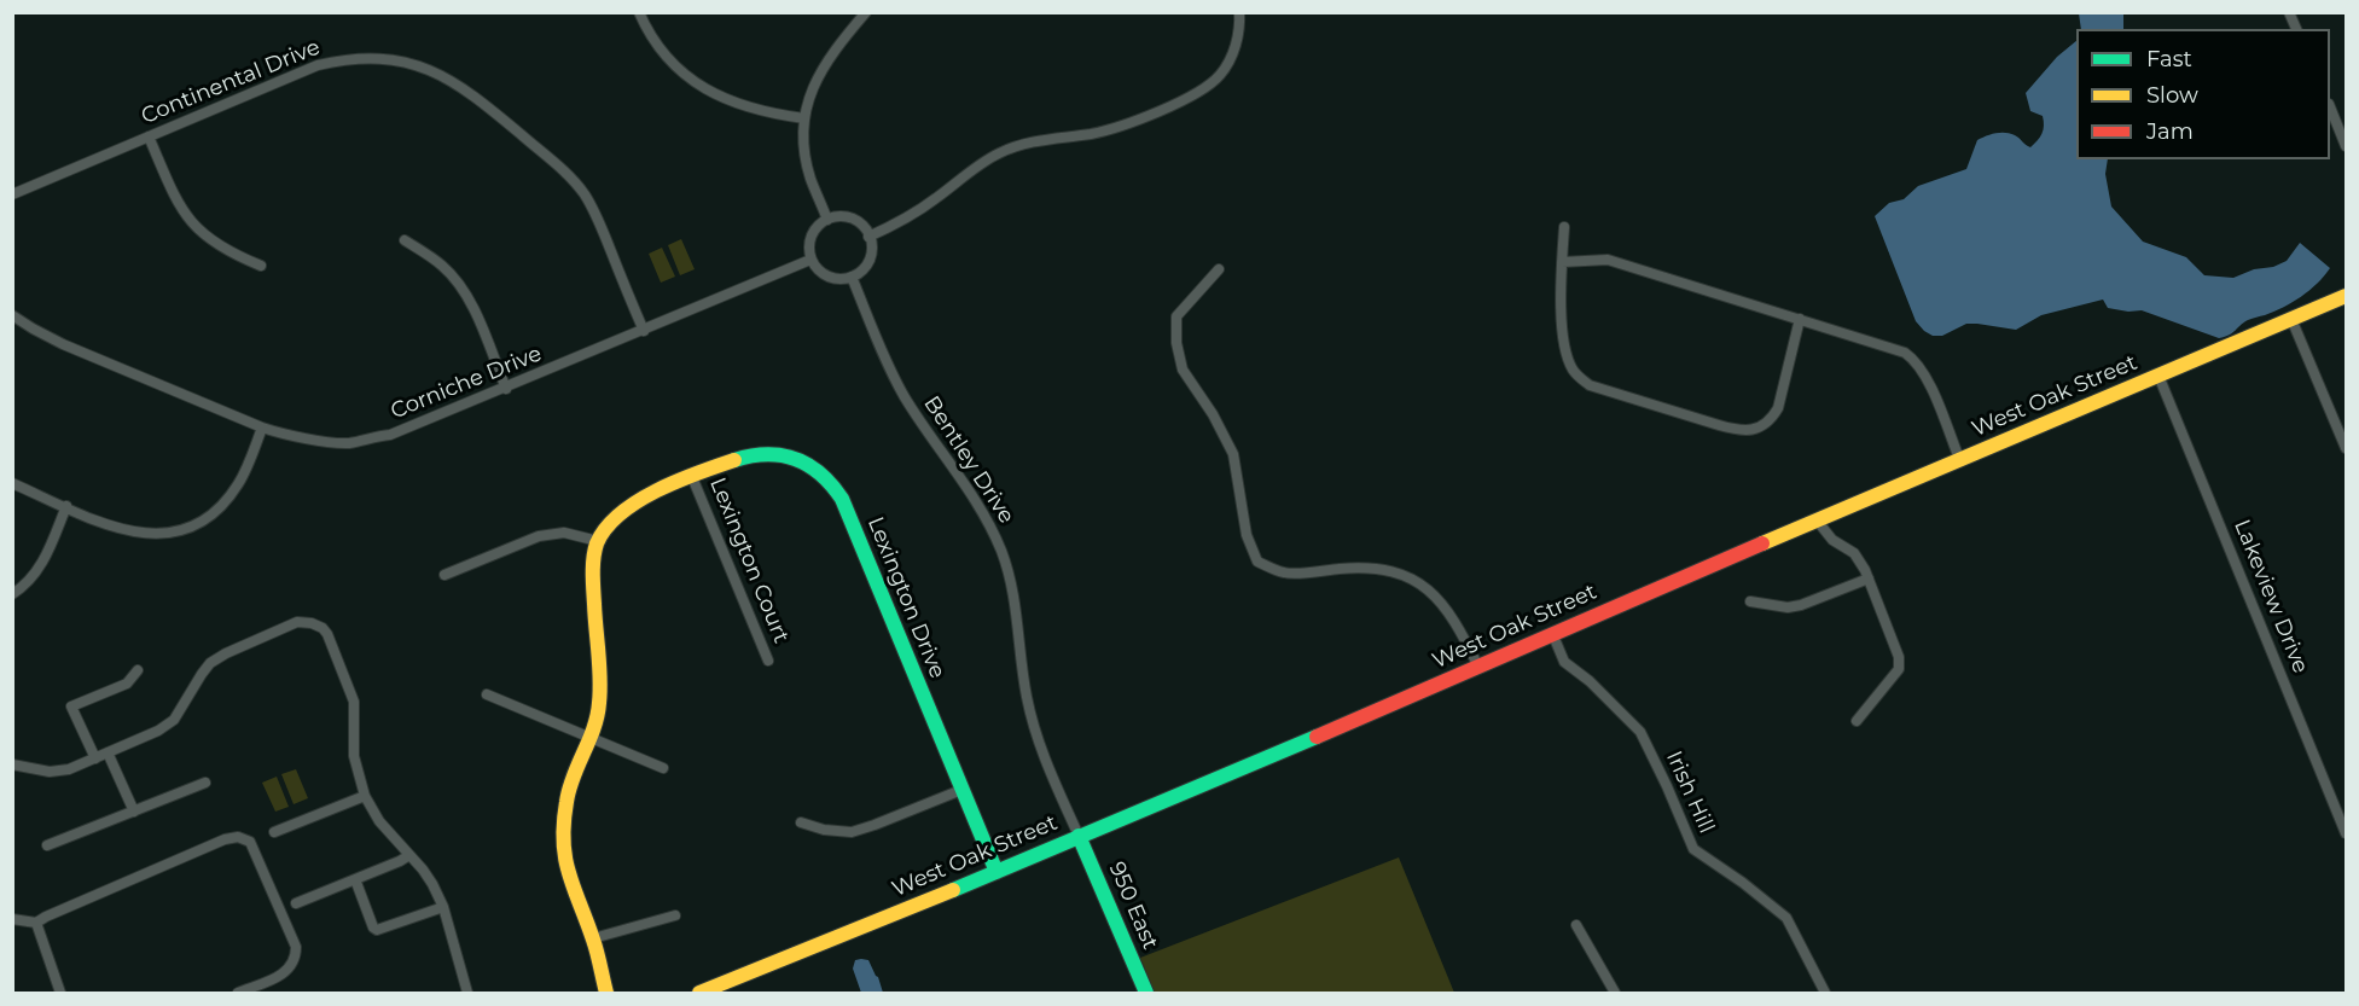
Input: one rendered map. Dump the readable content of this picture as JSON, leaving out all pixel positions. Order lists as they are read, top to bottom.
{
  "streets": {
    "main road": ["West Oak Street", "Lexington Drive", "950 East"],
    "street": [
      "Continental Drive",
      "Corniche Drive",
      "Bentley Drive",
      "Lexington Court",
      "Lakeview Drive",
      "Irish Hill"
    ]
  },
  "crossings": [
    ["Continental Drive", "Corniche Drive"],
    ["Corniche Drive", "Bentley Drive"],
    ["West Oak Street", "Bentley Drive"],
    ["West Oak Street", "Lakeview Drive"],
    ["West Oak Street", "Lexington Drive"],
    ["West Oak Street", "Irish Hill"],
    ["West Oak Street", "950 East"],
    ["Bentley Drive", "950 East"],
    ["Lexington Court", "Lexington Drive"]
  ],
  "legend": ["Fast", "Slow", "Jam"]
}
